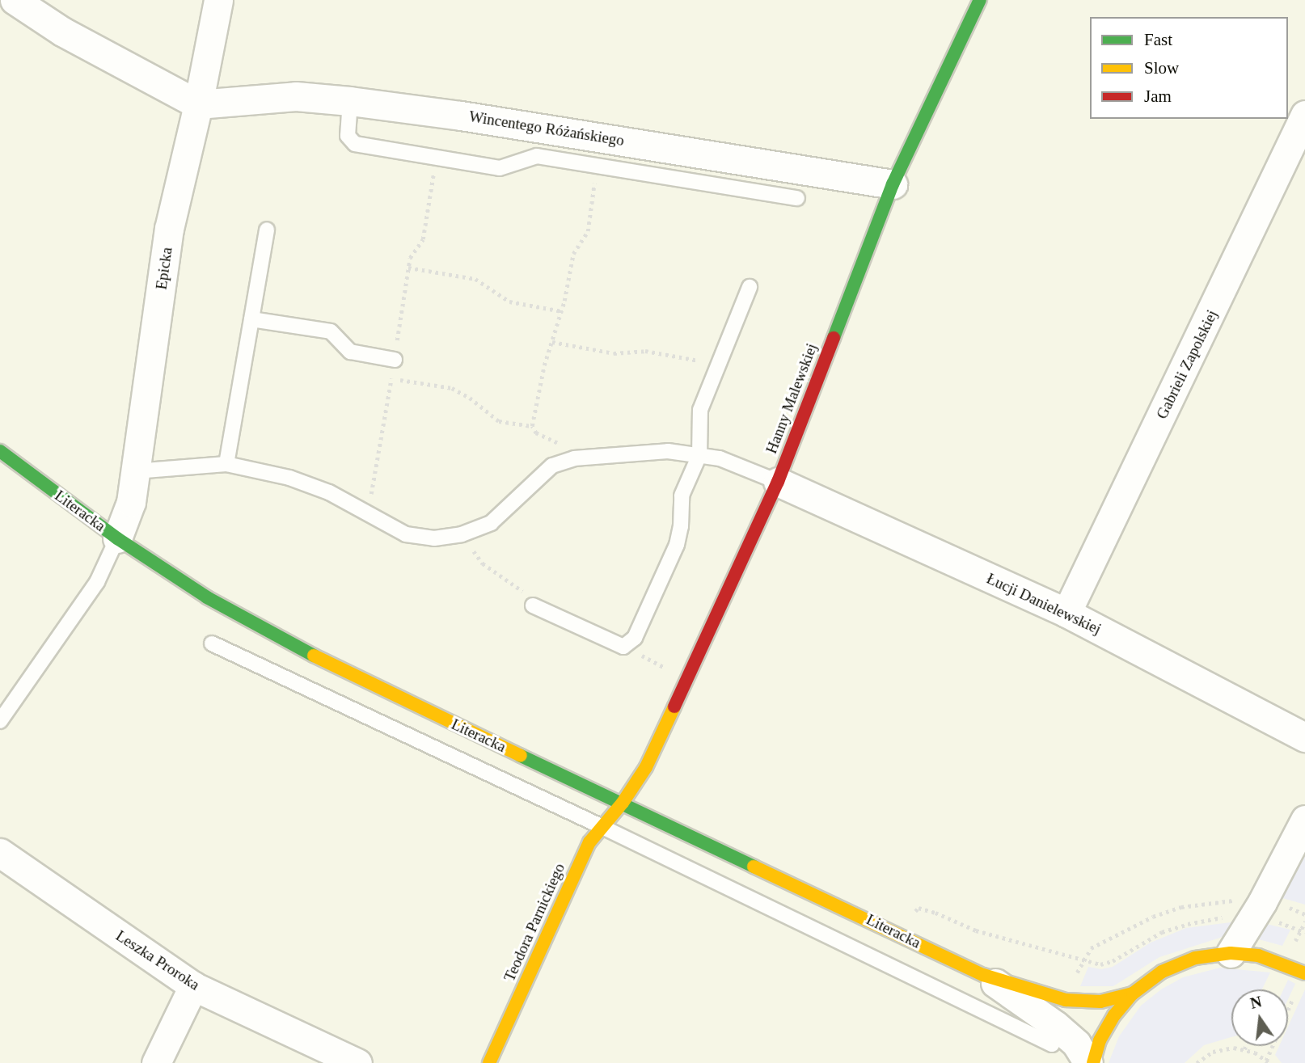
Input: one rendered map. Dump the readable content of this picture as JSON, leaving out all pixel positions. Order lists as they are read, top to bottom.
{
  "streets": {
    "street": [
      "Wincentego Różańskiego",
      "Epicka",
      "Gabrieli Zapolskiej",
      "Hanny Malewskiej",
      "Literacka",
      "Łucji Danielewskiej",
      "Teodora Parnickiego",
      "Leszka Proroka"
    ]
  },
  "crossings": [
    ["Wincentego Różańskiego", "Epicka"],
    ["Wincentego Różańskiego", "Hanny Malewskiej"],
    ["Epicka", "Literacka"],
    ["Gabrieli Zapolskiej", "Łucji Danielewskiej"],
    ["Hanny Malewskiej", "Literacka"],
    ["Hanny Malewskiej", "Łucji Danielewskiej"],
    ["Hanny Malewskiej", "Teodora Parnickiego"],
    ["Literacka", "Teodora Parnickiego"]
  ],
  "legend": ["Fast", "Slow", "Jam"],
  "north": "top"
}
